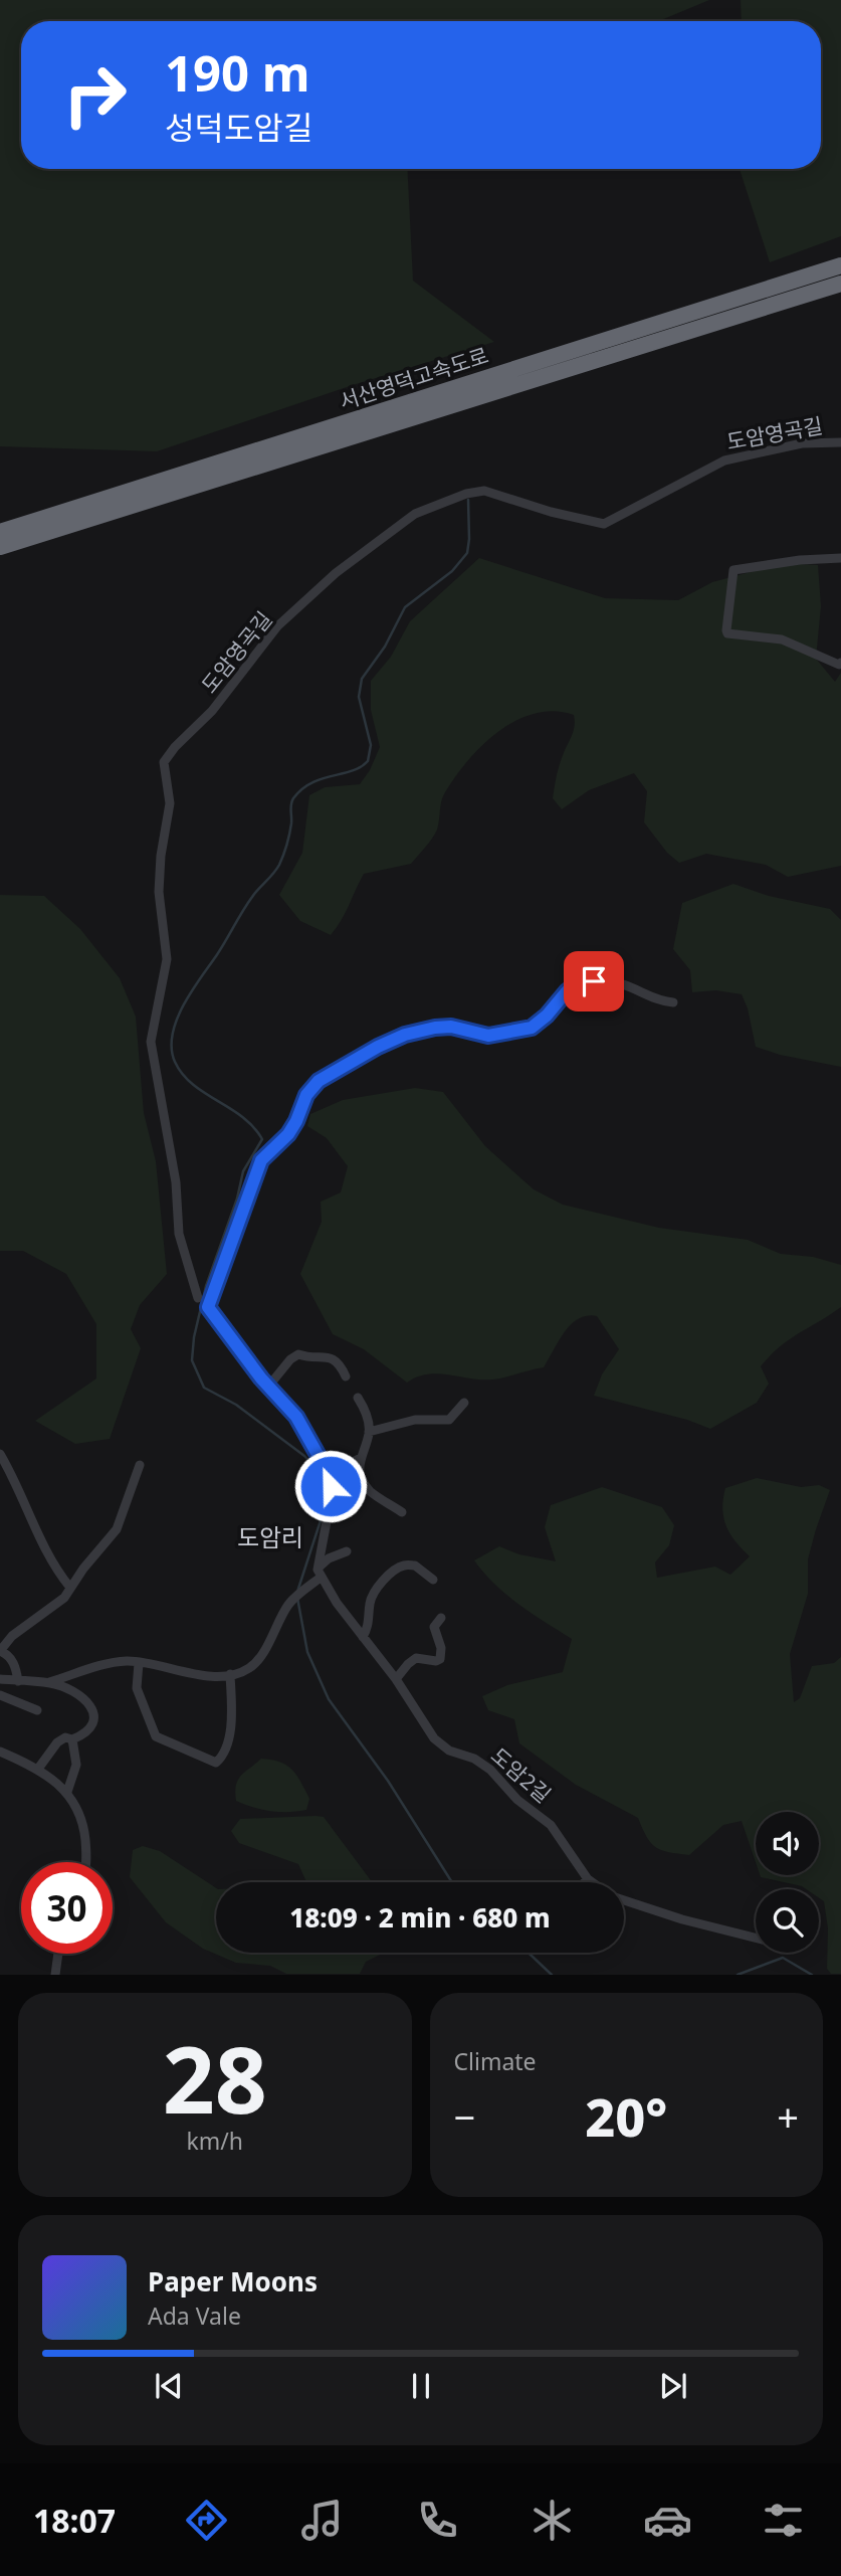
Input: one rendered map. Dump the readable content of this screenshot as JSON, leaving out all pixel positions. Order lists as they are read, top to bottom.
{
  "streets": {
    "highway": ["서산영덕고속도로"],
    "street": ["도암영곡길", "도암2길"]
  },
  "districts": ["도암리"],
  "page": {
    "turn": ["190 m", "성덕도암길"],
    "limit": "30",
    "trip": "18:09 · 2 min · 680 m",
    "tile": [
      ["28", "km/h"],
      "Climate"
    ],
    "heat": ["−", "20°", "+"],
    "song": ["Paper Moons", "Ada Vale"],
    "tabs": "18:07"
  }
}
